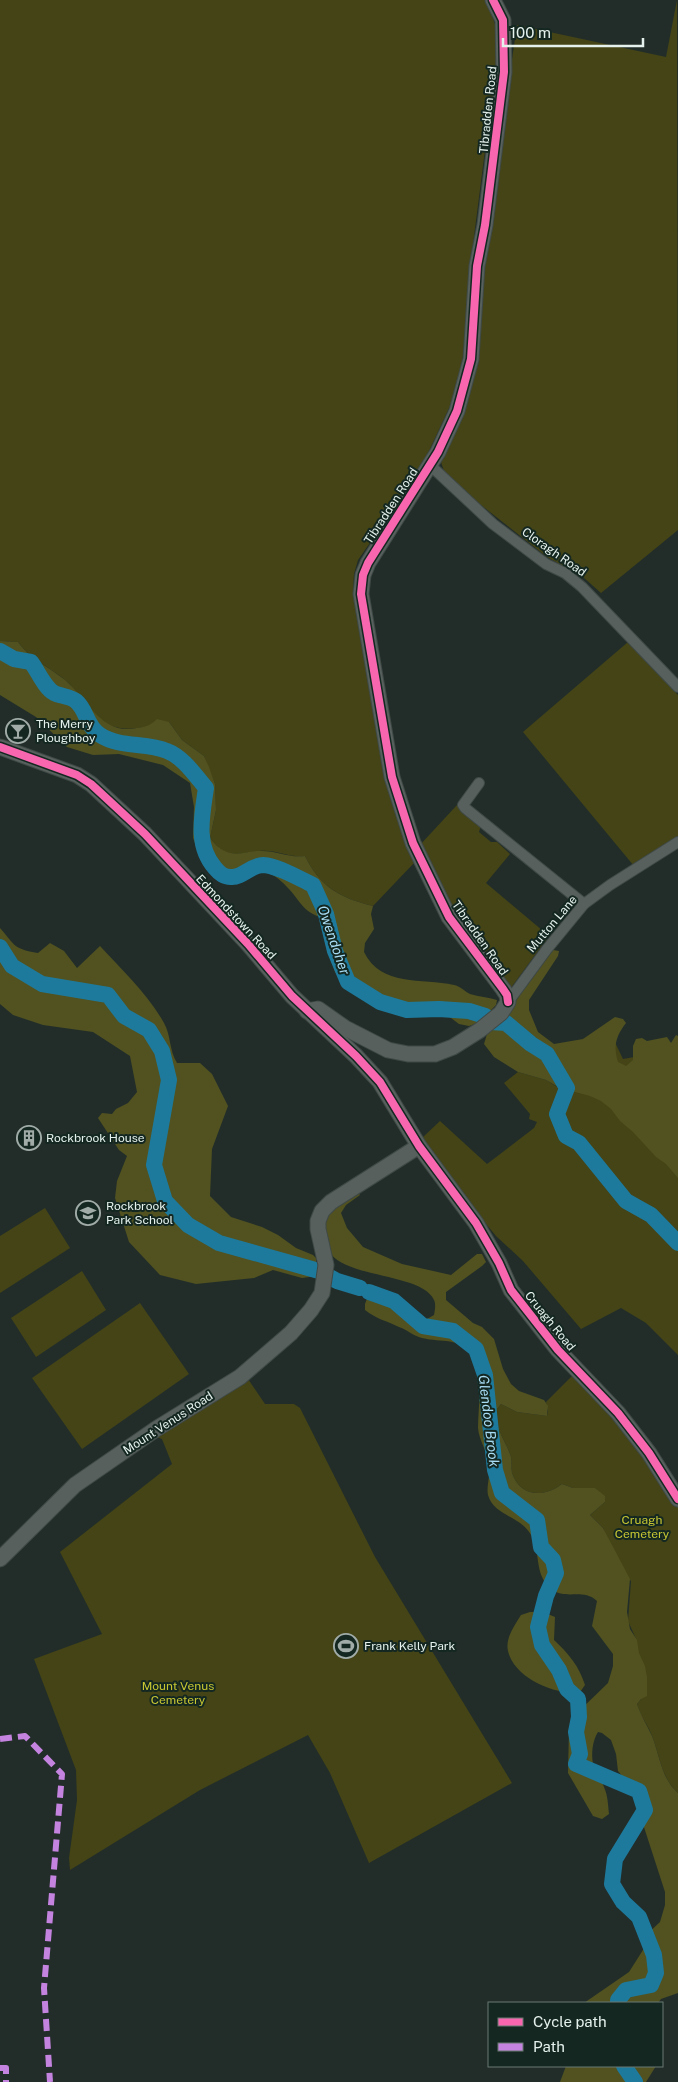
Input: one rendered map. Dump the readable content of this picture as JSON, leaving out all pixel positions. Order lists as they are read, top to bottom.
{
  "streets": {
    "street": [
      "Tibradden Road",
      "Cloragh Road",
      "Edmondstown Road",
      "Mutton Lane",
      "Cruagh Road",
      "Mount Venus Road"
    ]
  },
  "crossings": [
    ["Tibradden Road", "Cloragh Road"],
    ["Tibradden Road", "Mutton Lane"],
    ["Edmondstown Road", "Cruagh Road"],
    ["Edmondstown Road", "Mount Venus Road"],
    ["Cruagh Road", "Mount Venus Road"]
  ],
  "water": ["Owendoher", "Glendoo Brook"],
  "parks": ["Cruagh Cemetery", "Mount Venus Cemetery"],
  "places": {
    "bar": ["The Merry Ploughboy"],
    "building": ["Rockbrook House"],
    "school or university": ["Rockbrook Park School"],
    "sports": ["Frank Kelly Park"]
  },
  "legend": ["Cycle path", "Path"],
  "scale_bar": "100 m"
}
